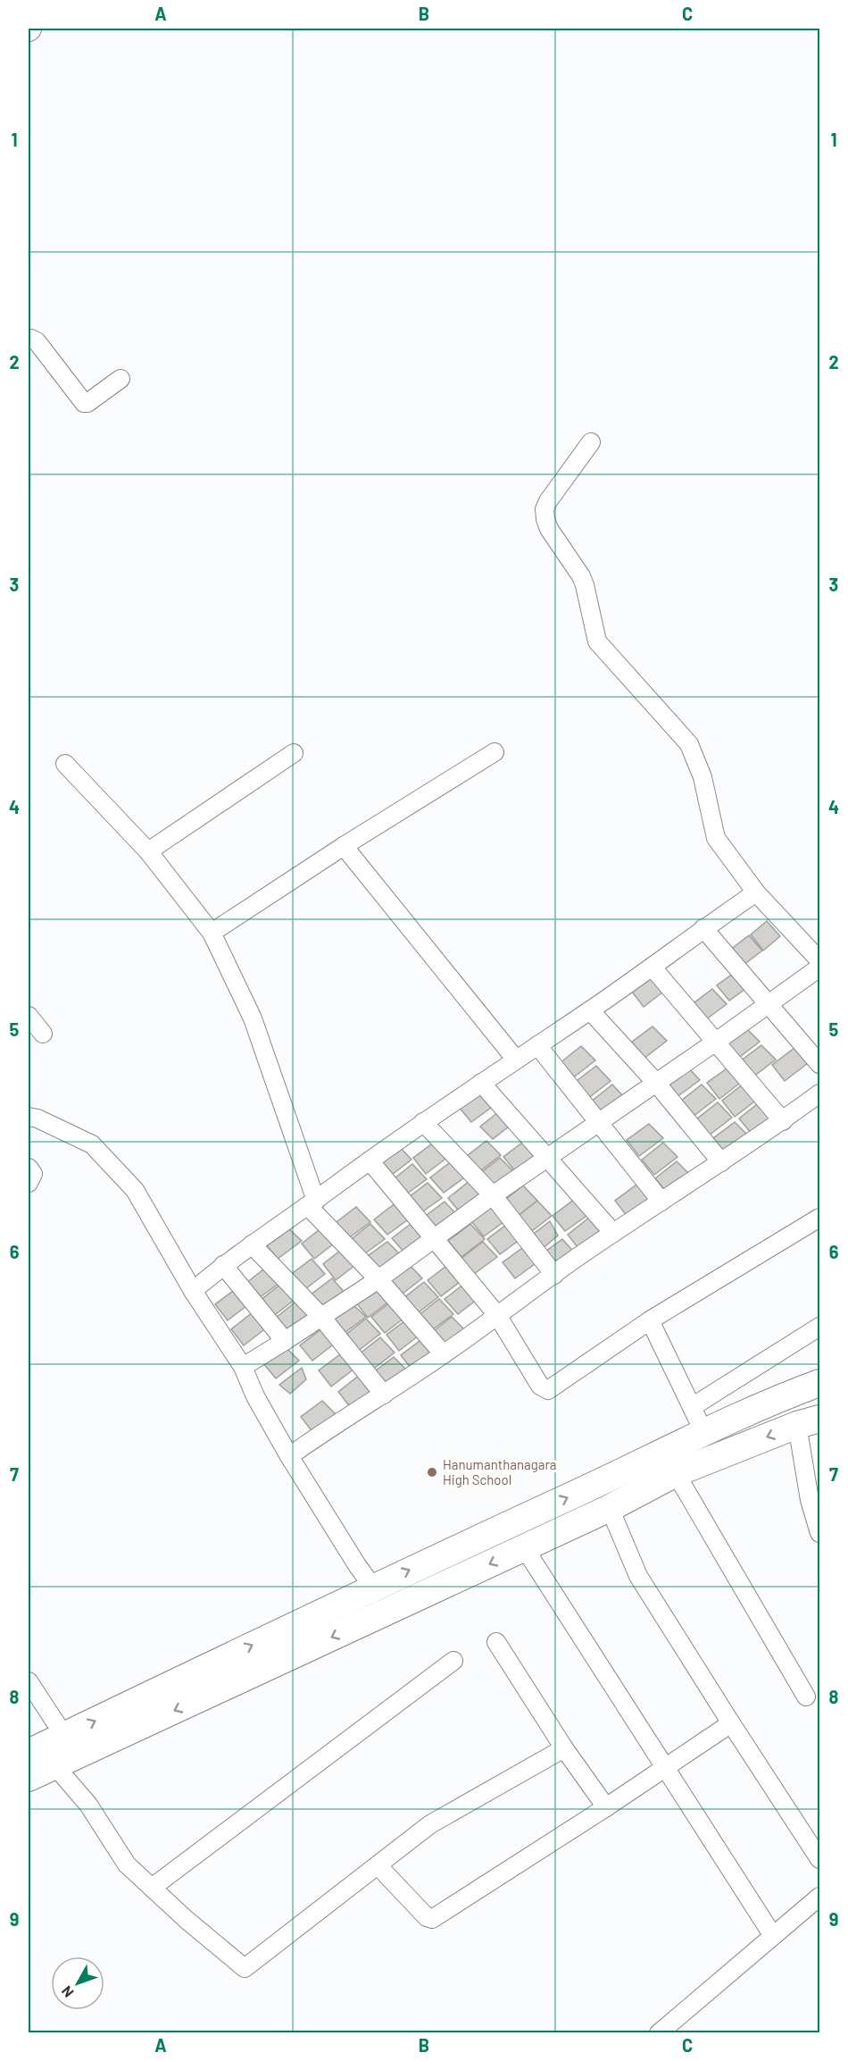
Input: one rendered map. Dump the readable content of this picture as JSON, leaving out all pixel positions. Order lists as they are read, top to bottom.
{
  "places": ["Hanumanthanagara High School"],
  "north": "bottom left",
  "grid": {
    "columns": ["A", "B", "C"],
    "rows": [
      "1",
      "2",
      "3",
      "4",
      "5",
      "6",
      "7",
      "8",
      "9"
    ]
  }
}
